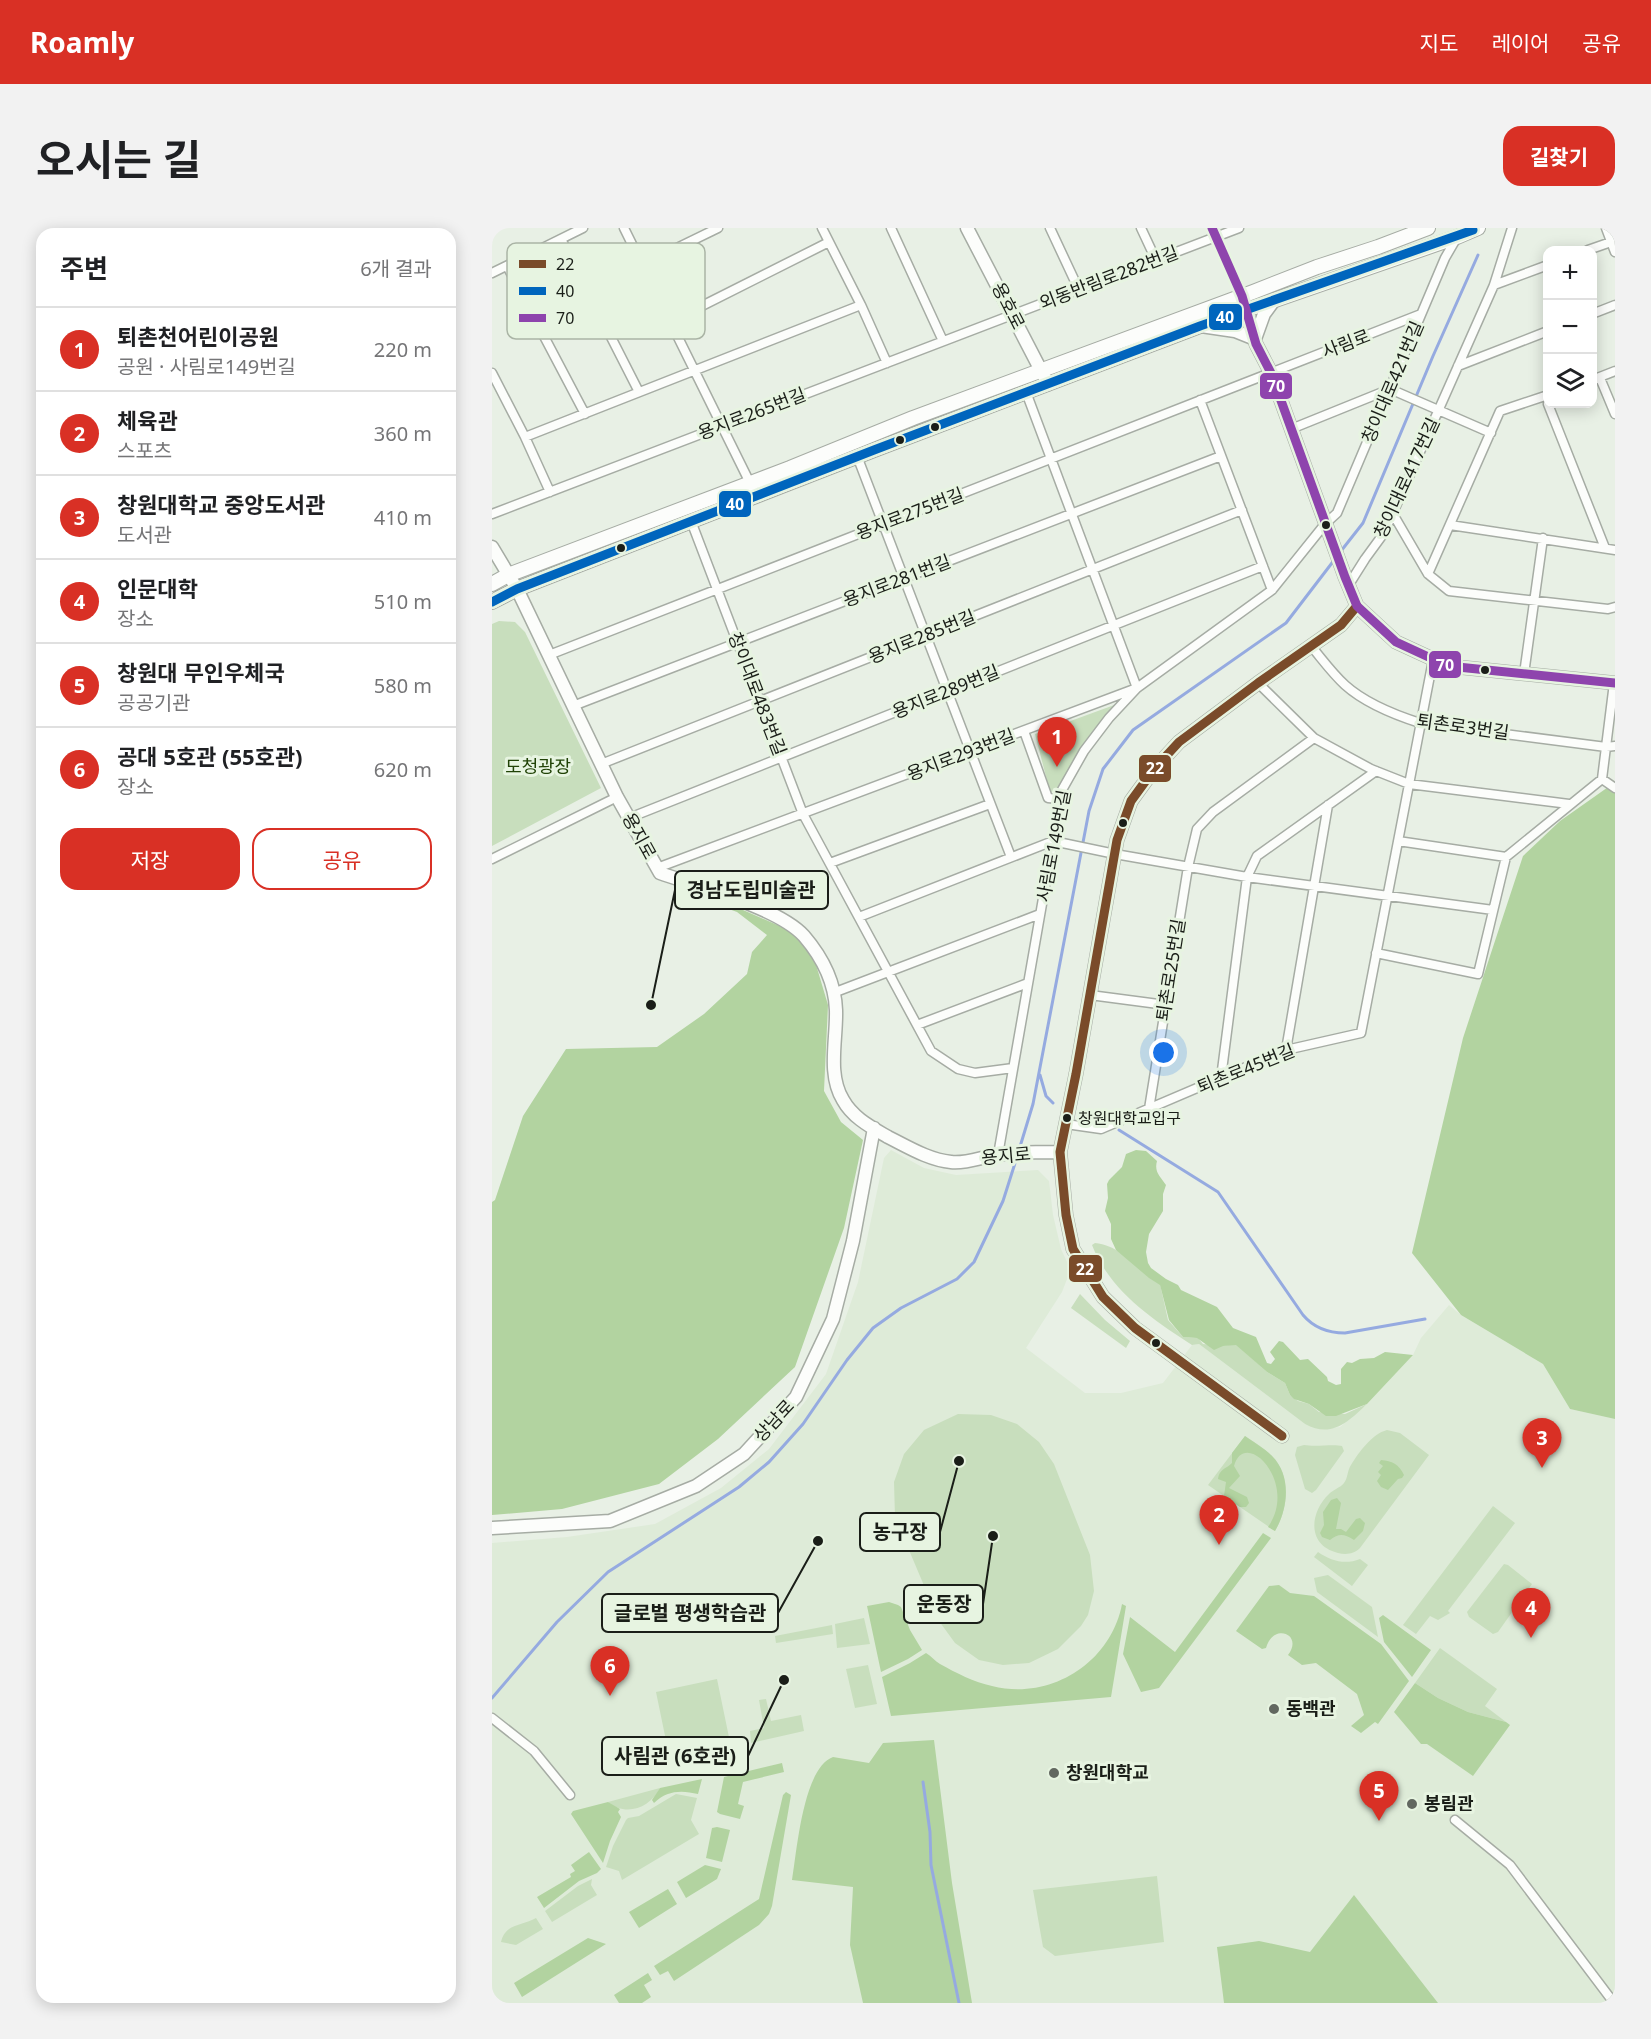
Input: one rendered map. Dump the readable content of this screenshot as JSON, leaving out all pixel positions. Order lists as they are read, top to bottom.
{
  "streets": {
    "street": [
      "외동반림로282번길",
      "용호로",
      "사림로",
      "창이대로421번길",
      "용지로265번길",
      "창이대로417번길",
      "용지로275번길",
      "용지로281번길",
      "용지로285번길",
      "용지로289번길",
      "창이대로483번길",
      "퇴촌로3번길",
      "용지로293번길",
      "용지로",
      "사림로149번길",
      "퇴촌로25번길",
      "퇴촌로45번길",
      "상남로"
    ]
  },
  "crossings": [
    ["외동반림로282번길", "용호로"],
    ["외동반림로282번길", "용지로265번길"],
    ["용호로", "용지로265번길"],
    ["사림로", "창이대로421번길"],
    ["사림로", "용지로275번길"],
    ["창이대로421번길", "사림로149번길"],
    ["용지로275번길", "창이대로483번길"],
    ["용지로275번길", "용지로"],
    ["용지로281번길", "창이대로483번길"],
    ["용지로281번길", "용지로"],
    ["용지로285번길", "창이대로483번길"],
    ["용지로285번길", "용지로"],
    ["용지로289번길", "창이대로483번길"],
    ["용지로289번길", "용지로"],
    ["창이대로483번길", "용지로293번길"],
    ["창이대로483번길", "사림로149번길"],
    ["용지로293번길", "용지로"],
    ["용지로293번길", "사림로149번길"],
    ["용지로", "사림로149번길"],
    ["용지로", "상남로"],
    ["퇴촌로25번길", "퇴촌로45번길"]
  ],
  "parks": ["도청광장"],
  "places": [
    "경남도립미술관",
    "창원대학교입구",
    "농구장",
    "운동장",
    "글로벌 평생학습관",
    "사림관 (6호관)",
    "동백관",
    "창원대학교",
    "봉림관"
  ],
  "lines": ["transit line 70", "transit line 40", "transit line 22"],
  "legend": ["22", "40", "70"],
  "page": {
    "header": "Roamly",
    "nav": ["지도", "레이어", "공유"],
    "title": "오시는 길",
    "buttons": [
      "길찾기",
      ["저장", "공유"]
    ],
    "heading": ["주변", "6개 결과"],
    "map_buttons": ["+", "−"],
    "list": [
      {
        "mark": "1",
        "name": "퇴촌천어린이공원",
        "note": "공원 · 사림로149번길",
        "value": "220 m"
      },
      {
        "mark": "2",
        "name": "체육관",
        "note": "스포츠",
        "value": "360 m"
      },
      {
        "mark": "3",
        "name": "창원대학교 중앙도서관",
        "note": "도서관",
        "value": "410 m"
      },
      {
        "mark": "4",
        "name": "인문대학",
        "note": "장소",
        "value": "510 m"
      },
      {
        "mark": "5",
        "name": "창원대 무인우체국",
        "note": "공공기관",
        "value": "580 m"
      },
      {
        "mark": "6",
        "name": "공대 5호관 (55호관)",
        "note": "장소",
        "value": "620 m"
      }
    ],
    "pins": [
      "1",
      "3",
      "2",
      "4",
      "6",
      "5"
    ]
  }
}
